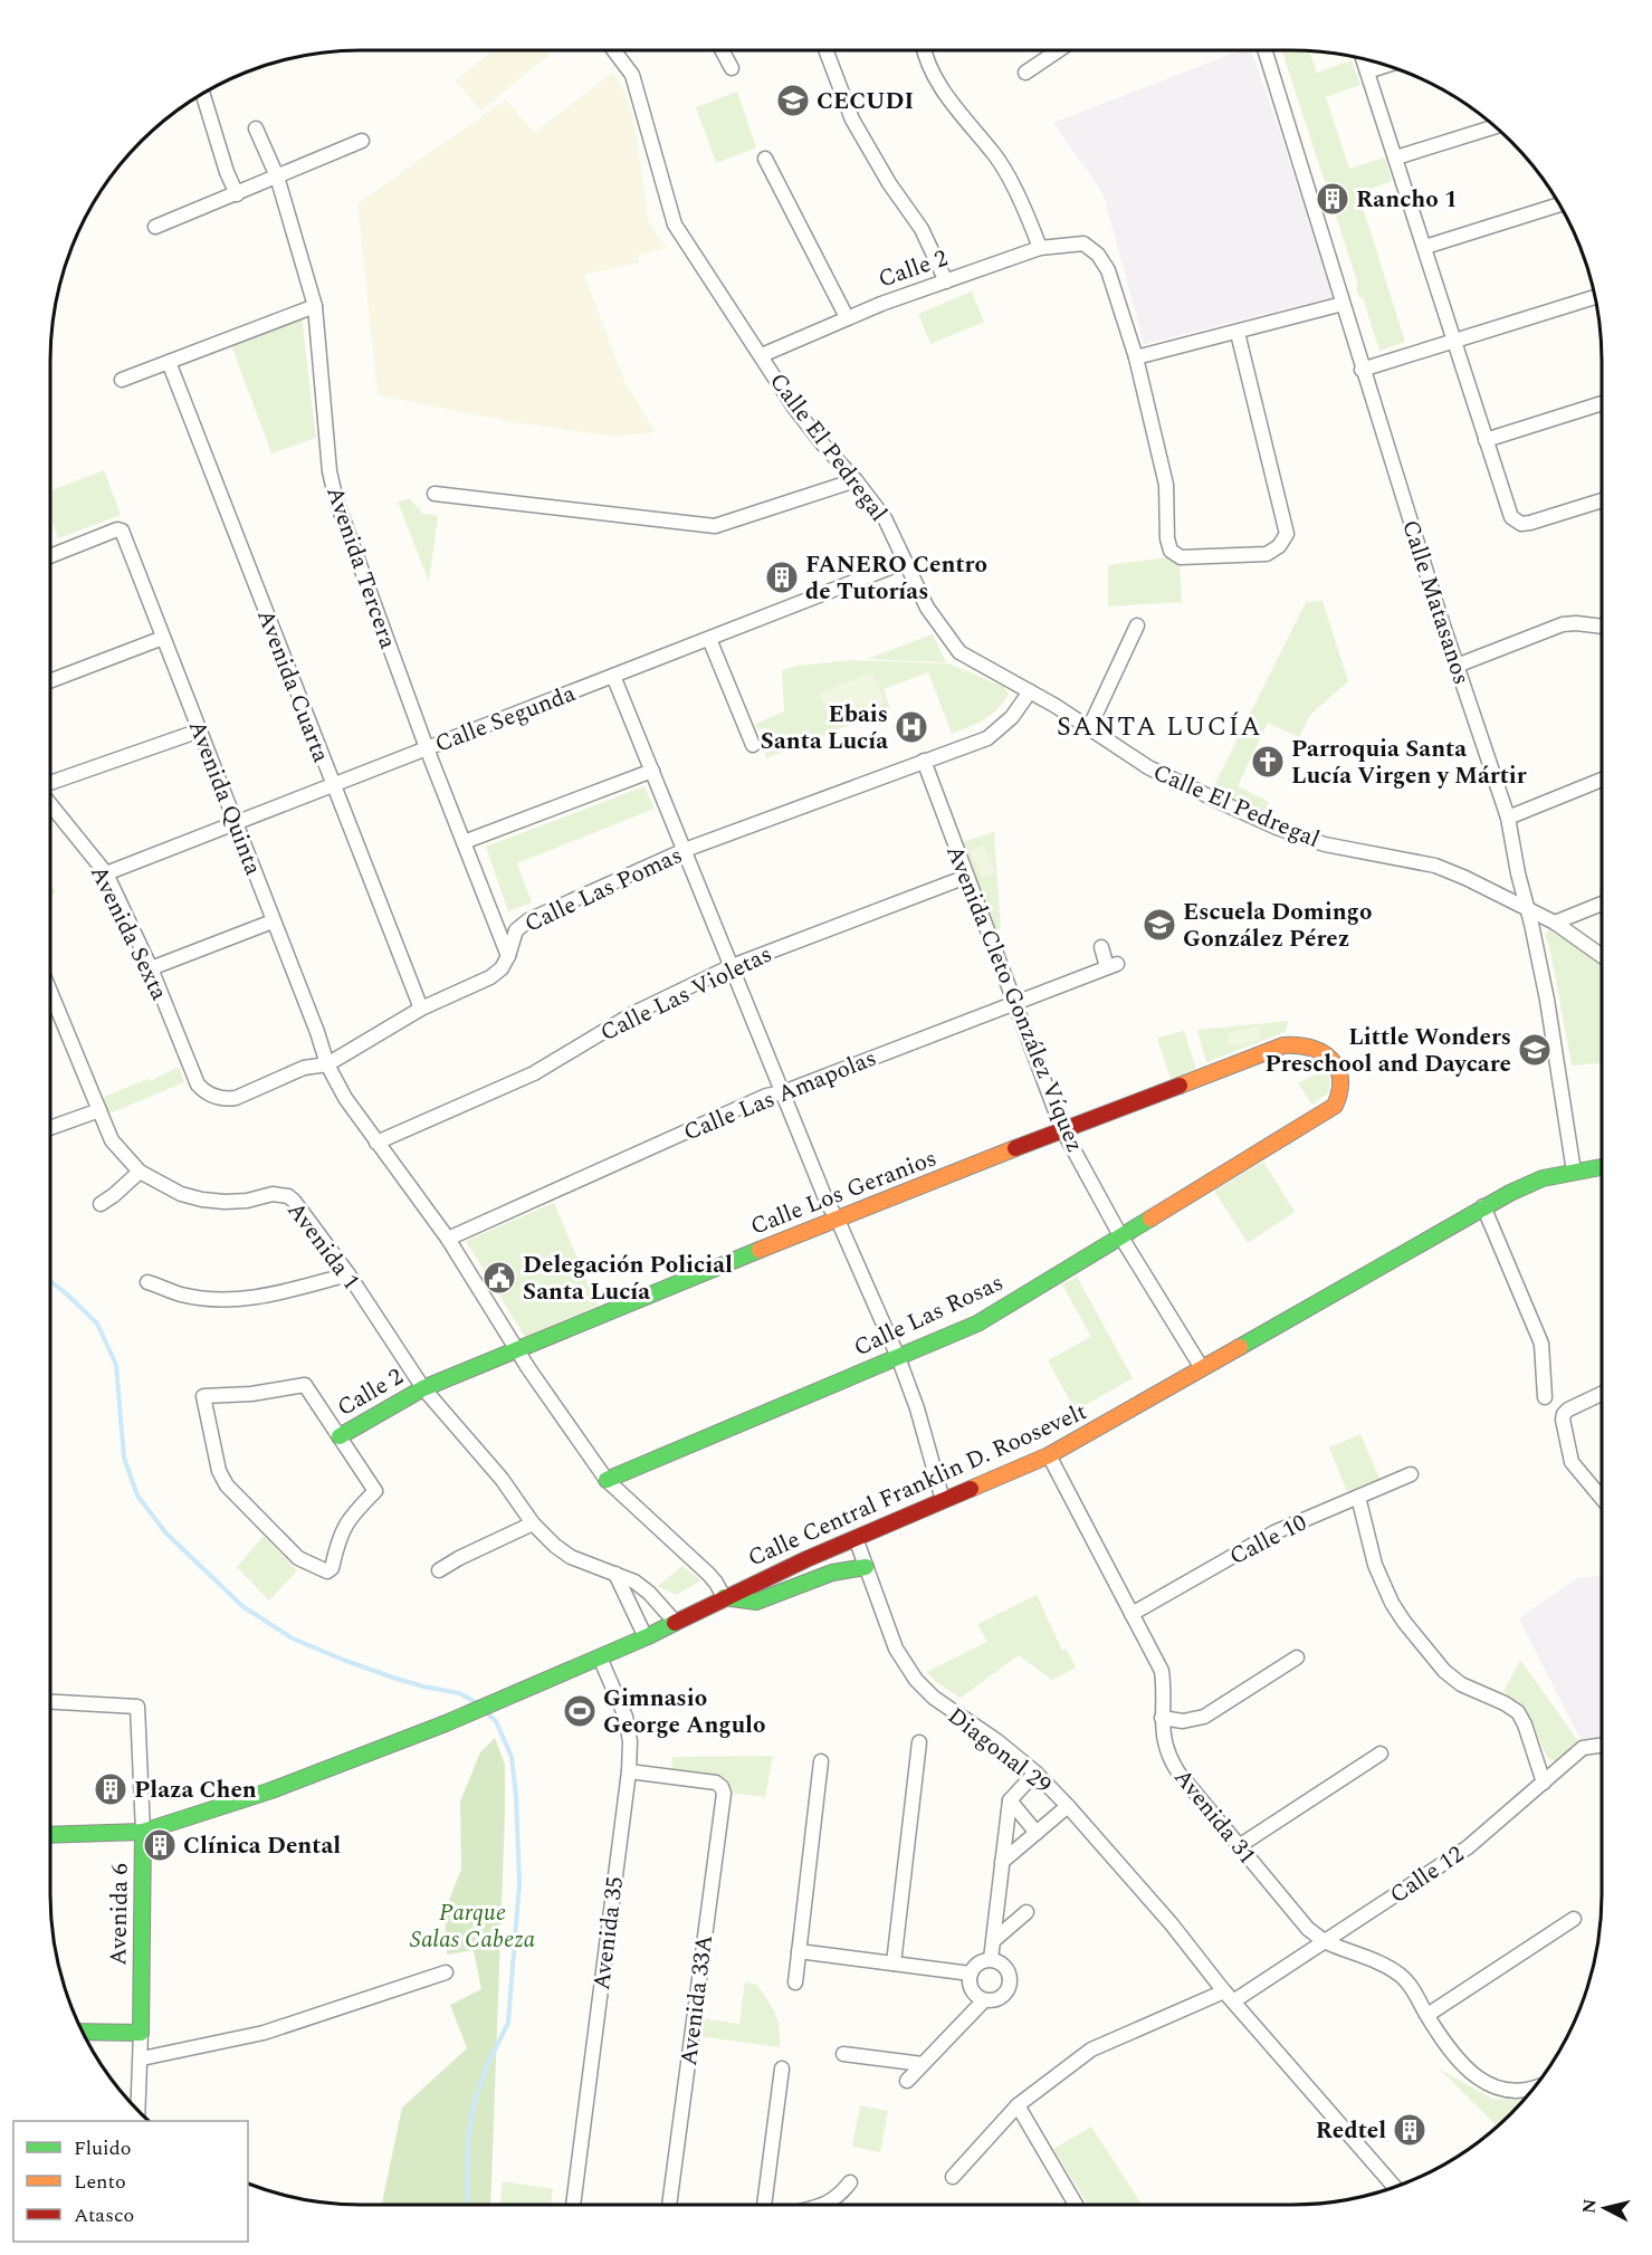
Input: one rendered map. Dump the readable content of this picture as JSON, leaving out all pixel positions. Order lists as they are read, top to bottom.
{
  "streets": {
    "main road": [
      "Calle 2",
      "Calle Los Geranios",
      "Calle Las Rosas",
      "Calle Central Franklin D. Roosevelt",
      "Avenida 6"
    ],
    "street": [
      "Calle El Pedregal",
      "Avenida Tercera",
      "Calle Matasanos",
      "Avenida Cuarta",
      "Calle Segunda",
      "Avenida Quinta",
      "Calle Las Pomas",
      "Avenida Sexta",
      "Calle Las Violetas",
      "Avenida Cleto González Víquez",
      "Calle Las Amapolas",
      "Avenida 1",
      "Calle 10",
      "Diagonal 29",
      "Avenida 31",
      "Calle 12",
      "Avenida 35",
      "Avenida 33A"
    ]
  },
  "crossings": [
    ["Calle 2", "Calle El Pedregal"],
    ["Calle 2", "Calle Los Geranios"],
    ["Calle 2", "Avenida 1"],
    ["Calle El Pedregal", "Calle Matasanos"],
    ["Calle El Pedregal", "Calle Segunda"],
    ["Calle El Pedregal", "Calle Las Pomas"],
    ["Avenida Tercera", "Calle Segunda"],
    ["Avenida Tercera", "Calle Las Pomas"],
    ["Calle Matasanos", "Calle Central Franklin D. Roosevelt"],
    ["Avenida Cuarta", "Calle Segunda"],
    ["Avenida Cuarta", "Calle Las Pomas"],
    ["Calle Segunda", "Avenida Quinta"],
    ["Calle Segunda", "Avenida Sexta"],
    ["Avenida Quinta", "Calle Las Pomas"],
    ["Avenida Quinta", "Calle Las Violetas"],
    ["Avenida Quinta", "Calle Las Amapolas"],
    ["Avenida Quinta", "Calle Los Geranios"],
    ["Avenida Quinta", "Calle Las Rosas"],
    ["Avenida Quinta", "Calle Central Franklin D. Roosevelt"],
    ["Calle Las Pomas", "Avenida Sexta"],
    ["Calle Las Pomas", "Avenida Cleto González Víquez"],
    ["Calle Las Violetas", "Avenida Cleto González Víquez"],
    ["Avenida Cleto González Víquez", "Calle Las Amapolas"],
    ["Avenida Cleto González Víquez", "Calle Los Geranios"],
    ["Avenida Cleto González Víquez", "Calle Las Rosas"],
    ["Avenida Cleto González Víquez", "Calle Central Franklin D. Roosevelt"],
    ["Calle Los Geranios", "Avenida 1"],
    ["Calle Los Geranios", "Calle Las Rosas"],
    ["Avenida 1", "Calle Central Franklin D. Roosevelt"],
    ["Calle Central Franklin D. Roosevelt", "Diagonal 29"],
    ["Calle Central Franklin D. Roosevelt", "Avenida 31"],
    ["Calle Central Franklin D. Roosevelt", "Avenida 6"],
    ["Calle Central Franklin D. Roosevelt", "Avenida 35"],
    ["Calle 10", "Avenida 31"],
    ["Diagonal 29", "Calle 12"],
    ["Avenida 31", "Calle 12"],
    ["Avenida 35", "Avenida 33A"]
  ],
  "districts": ["SANTA LUCÍA"],
  "parks": ["Parque Salas Cabeza"],
  "places": {
    "school or university": ["CECUDI", "Escuela Domingo González Pérez", "Little Wonders Preschool and Daycare"],
    "building": [
      "Rancho 1",
      "FANERO Centro de Tutorías",
      "Plaza Chen",
      "Clínica Dental",
      "Redtel"
    ],
    "hospital": ["Ebais Santa Lucía"],
    "church": ["Parroquia Santa Lucía Virgen y Mártir"],
    "public building": ["Delegación Policial Santa Lucía"],
    "sports": ["Gimnasio George Angulo"]
  },
  "legend": ["Fluido", "Lento", "Atasco"],
  "north": "left"
}
